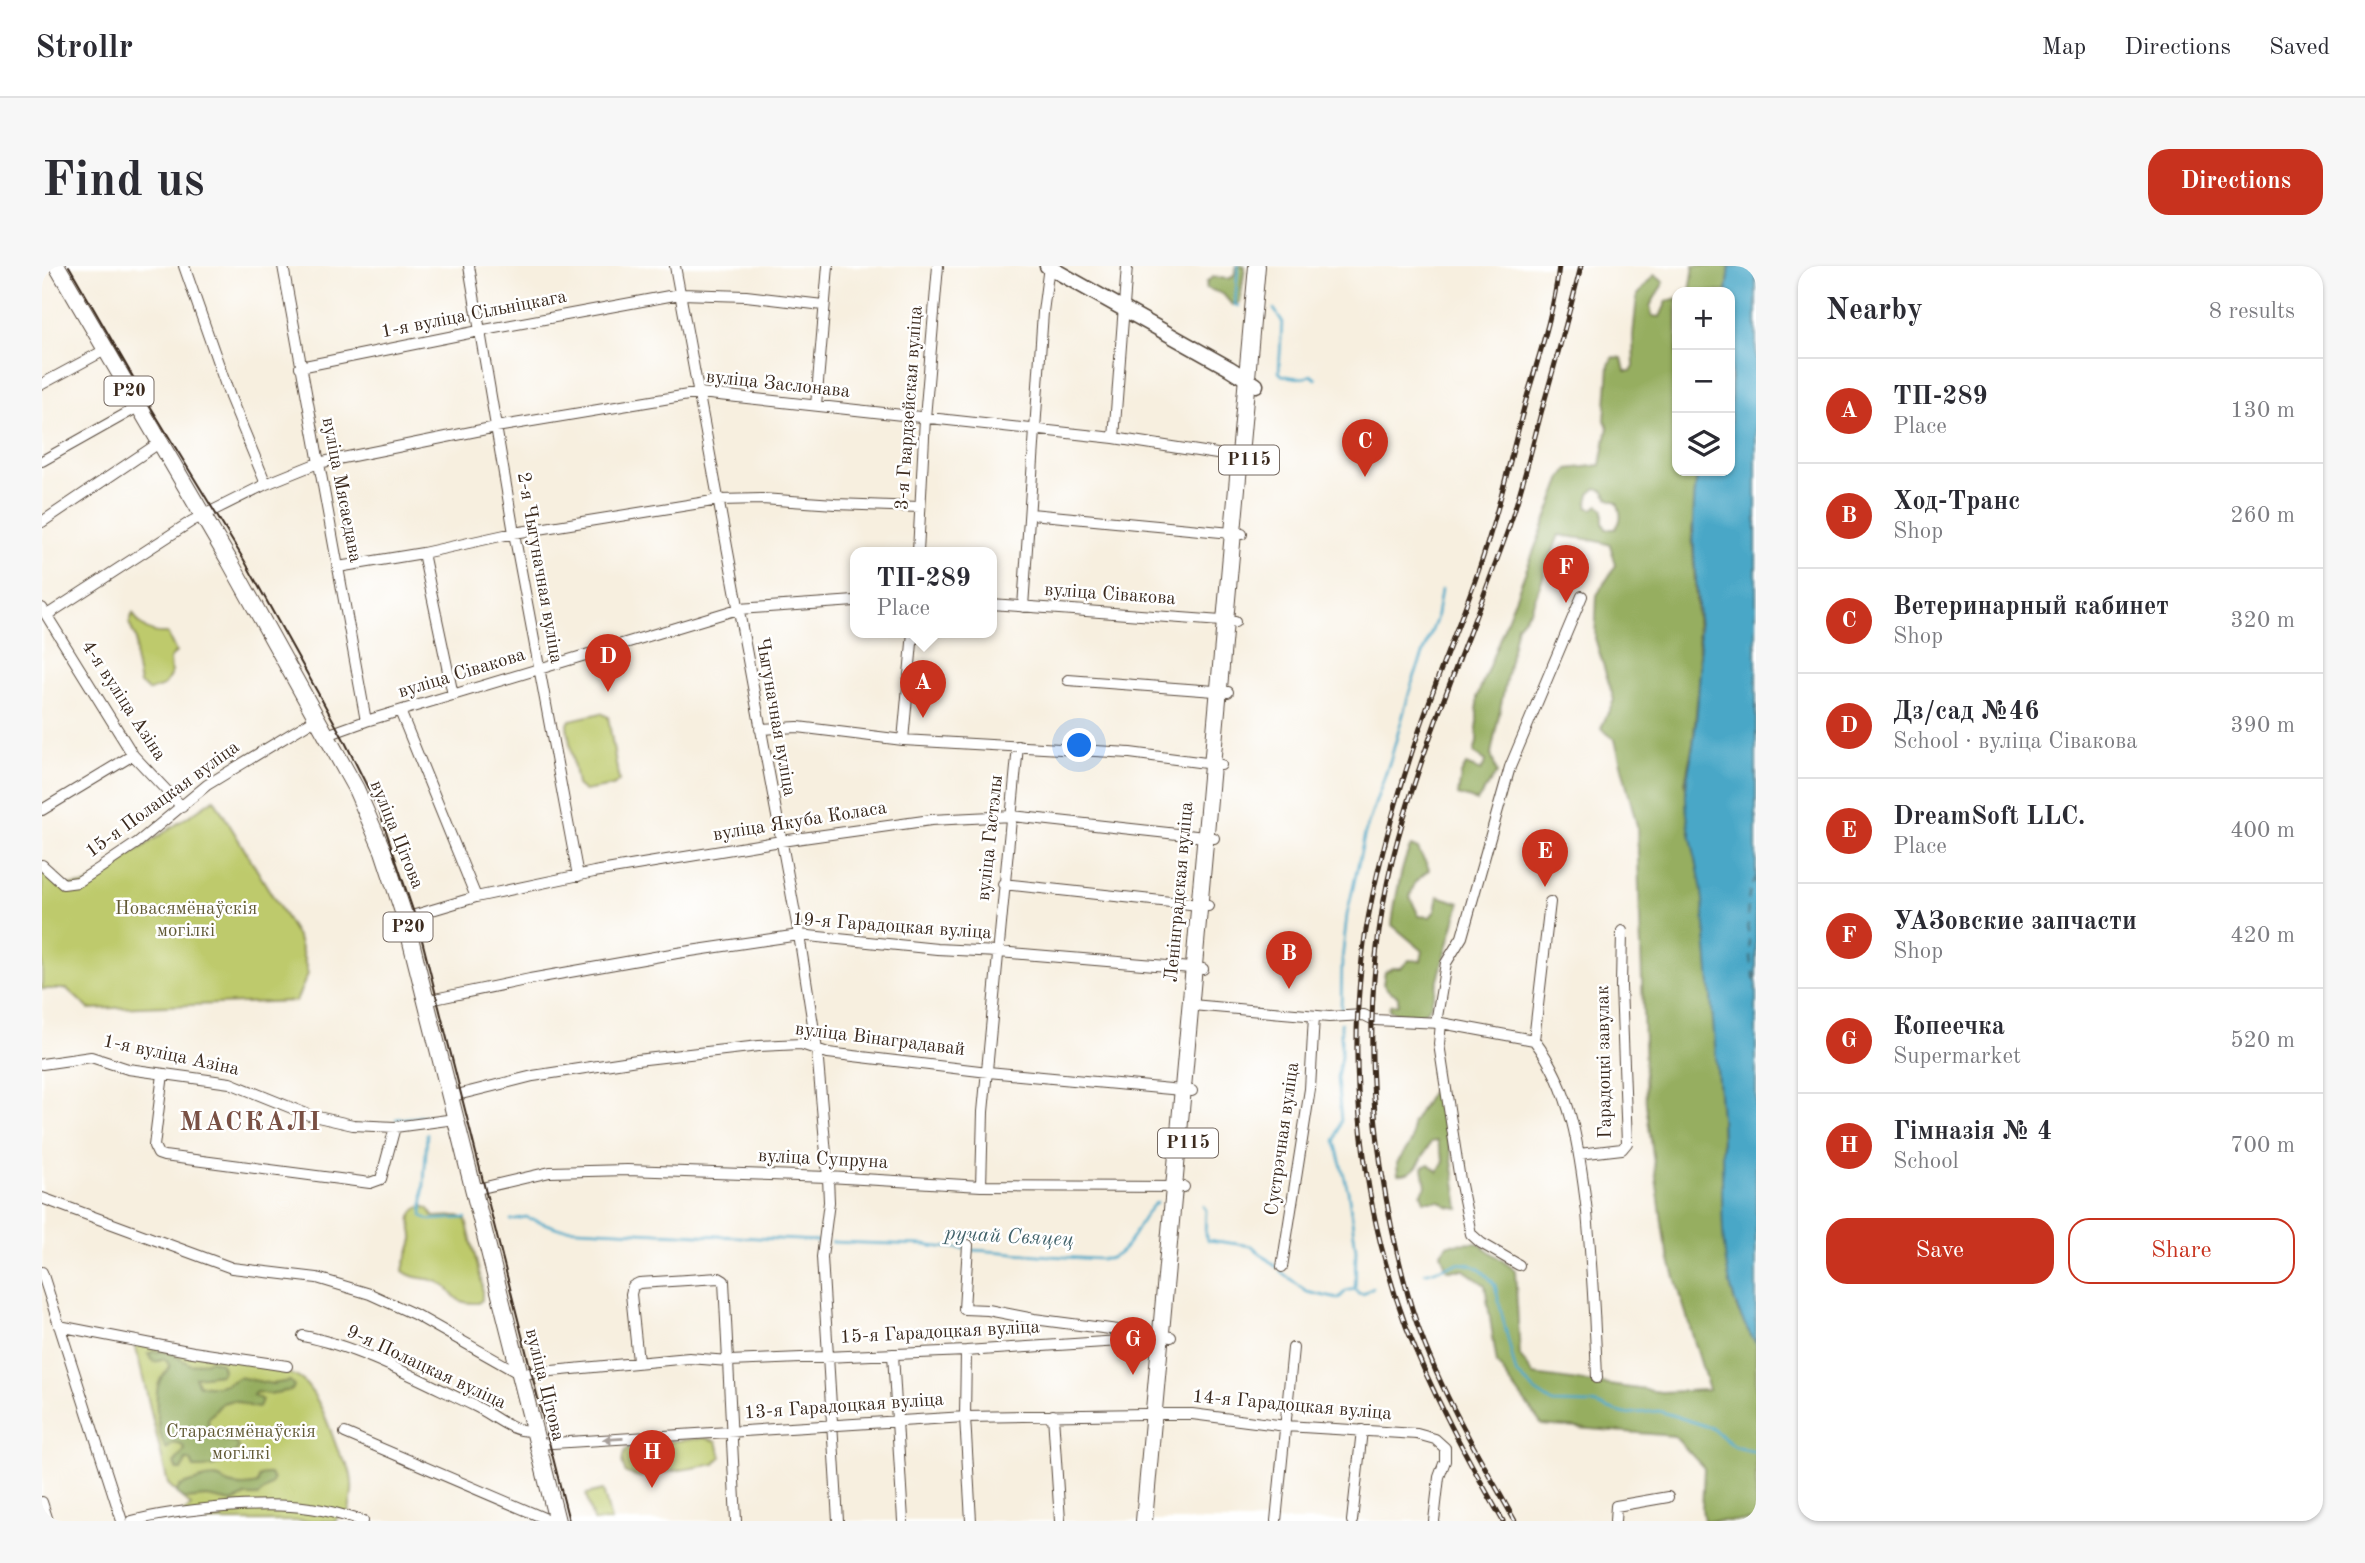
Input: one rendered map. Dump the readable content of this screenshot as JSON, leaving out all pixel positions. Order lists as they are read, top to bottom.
{
  "streets": {
    "main road": [
      "Р20",
      "Р115",
      "вуліца Цітова",
      "Ленінградская вуліца"
    ],
    "street": [
      "1-я вуліца Сільніцкага",
      "вуліца Заслонава",
      "3-я Гвардзейская вуліца",
      "вуліца Мясаедава",
      "2-я Чыгуначная вуліца",
      "вуліца Сівакова",
      "4-я вуліца Азіна",
      "Чыгуначная вуліца",
      "15-я Полацкая вуліца",
      "вуліца Якуба Коласа",
      "вуліца Гастэлы",
      "19-я Гарадоцкая вуліца",
      "вуліца Вінаградавай",
      "1-я вуліца Азіна",
      "Гарадоцкі завулак",
      "Сустрэчная вуліца",
      "вуліца Супруна",
      "15-я Гарадоцкая вуліца",
      "9-я Полацкая вуліца",
      "14-я Гарадоцкая вуліца",
      "13-я Гарадоцкая вуліца"
    ]
  },
  "crossings": [
    ["1-я вуліца Сільніцкага", "вуліца Мясаедава"],
    ["1-я вуліца Сільніцкага", "2-я Чыгуначная вуліца"],
    ["1-я вуліца Сільніцкага", "Чыгуначная вуліца"],
    ["вуліца Заслонава", "3-я Гвардзейская вуліца"],
    ["вуліца Заслонава", "вуліца Мясаедава"],
    ["вуліца Заслонава", "2-я Чыгуначная вуліца"],
    ["вуліца Заслонава", "4-я вуліца Азіна"],
    ["вуліца Заслонава", "Чыгуначная вуліца"],
    ["вуліца Заслонава", "вуліца Цітова"],
    ["вуліца Заслонава", "Ленінградская вуліца"],
    ["вуліца Мясаедава", "вуліца Сівакова"],
    ["2-я Чыгуначная вуліца", "вуліца Сівакова"],
    ["2-я Чыгуначная вуліца", "вуліца Якуба Коласа"],
    ["вуліца Сівакова", "Чыгуначная вуліца"],
    ["вуліца Сівакова", "вуліца Цітова"],
    ["вуліца Сівакова", "Ленінградская вуліца"],
    ["4-я вуліца Азіна", "15-я Полацкая вуліца"],
    ["Чыгуначная вуліца", "вуліца Якуба Коласа"],
    ["Чыгуначная вуліца", "19-я Гарадоцкая вуліца"],
    ["Чыгуначная вуліца", "вуліца Вінаградавай"],
    ["Чыгуначная вуліца", "вуліца Супруна"],
    ["Чыгуначная вуліца", "15-я Гарадоцкая вуліца"],
    ["Чыгуначная вуліца", "13-я Гарадоцкая вуліца"],
    ["15-я Полацкая вуліца", "вуліца Цітова"],
    ["вуліца Якуба Коласа", "вуліца Цітова"],
    ["вуліца Якуба Коласа", "вуліца Гастэлы"],
    ["вуліца Якуба Коласа", "Ленінградская вуліца"],
    ["вуліца Цітова", "19-я Гарадоцкая вуліца"],
    ["вуліца Цітова", "вуліца Вінаградавай"],
    ["вуліца Цітова", "1-я вуліца Азіна"],
    ["вуліца Цітова", "вуліца Супруна"],
    ["вуліца Цітова", "15-я Гарадоцкая вуліца"],
    ["вуліца Цітова", "9-я Полацкая вуліца"],
    ["вуліца Цітова", "13-я Гарадоцкая вуліца"],
    ["вуліца Гастэлы", "19-я Гарадоцкая вуліца"],
    ["вуліца Гастэлы", "вуліца Вінаградавай"],
    ["вуліца Гастэлы", "вуліца Супруна"],
    ["Ленінградская вуліца", "19-я Гарадоцкая вуліца"],
    ["Ленінградская вуліца", "вуліца Вінаградавай"],
    ["Ленінградская вуліца", "вуліца Супруна"],
    ["Ленінградская вуліца", "15-я Гарадоцкая вуліца"],
    ["Ленінградская вуліца", "14-я Гарадоцкая вуліца"],
    ["Ленінградская вуліца", "13-я Гарадоцкая вуліца"],
    ["9-я Полацкая вуліца", "13-я Гарадоцкая вуліца"],
    ["14-я Гарадоцкая вуліца", "13-я Гарадоцкая вуліца"]
  ],
  "districts": ["МАСКАЛІ"],
  "water": ["ручай Свяцец"],
  "parks": ["Новасямёнаўскія могілкі", "Старасямёнаўскія могілкі"],
  "page": {
    "header": "Strollr",
    "nav": ["Map", "Directions", "Saved"],
    "buttons": [
      "Directions",
      ["Save", "Share"]
    ],
    "title": "Find us",
    "heading": ["Nearby", "8 results"],
    "map_buttons": ["+", "−"],
    "list": [
      {
        "mark": "A",
        "name": "ТП-289",
        "note": "Place",
        "value": "130 m"
      },
      {
        "mark": "B",
        "name": "Ход-Транс",
        "note": "Shop",
        "value": "260 m"
      },
      {
        "mark": "C",
        "name": "Ветеринарный кабинет",
        "note": "Shop",
        "value": "320 m"
      },
      {
        "mark": "D",
        "name": "Дз/сад №46",
        "note": "School · вуліца Сівакова",
        "value": "390 m"
      },
      {
        "mark": "E",
        "name": "DreamSoft LLC.",
        "note": "Place",
        "value": "400 m"
      },
      {
        "mark": "F",
        "name": "УАЗовские запчасти",
        "note": "Shop",
        "value": "420 m"
      },
      {
        "mark": "G",
        "name": "Копеечка",
        "note": "Supermarket",
        "value": "520 m"
      },
      {
        "mark": "H",
        "name": "Гімназія № 4",
        "note": "School",
        "value": "700 m"
      }
    ],
    "pins": [
      "C",
      "F",
      "D",
      "A",
      "E",
      "B",
      "G",
      "H"
    ],
    "popup": ["ТП-289", "Place"]
  }
}
